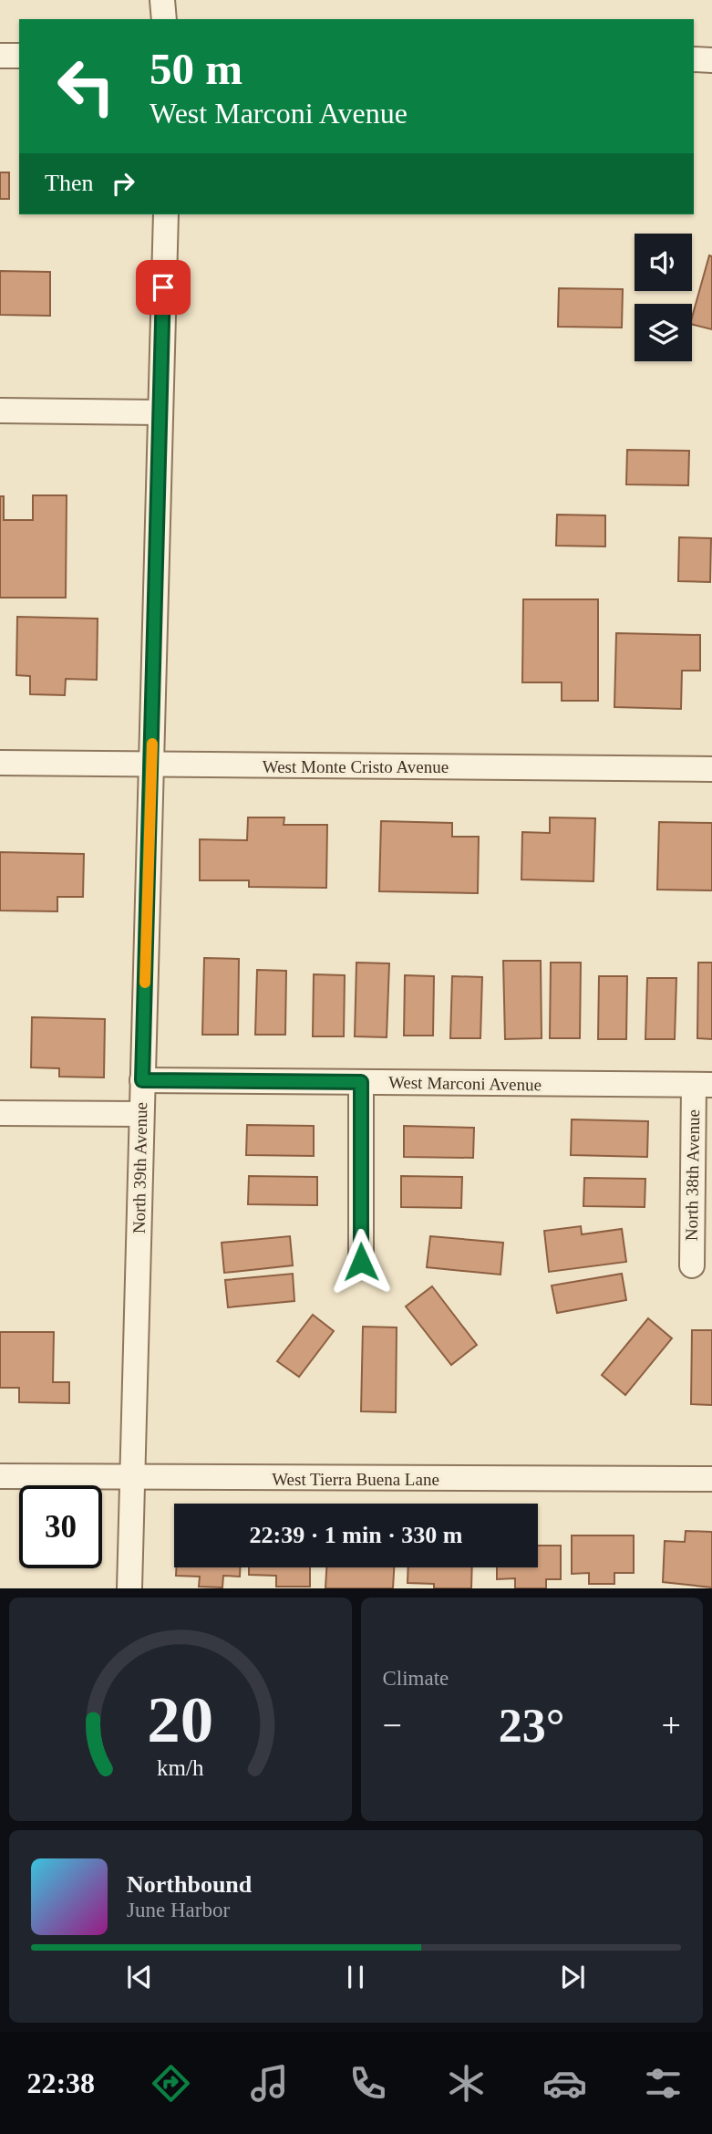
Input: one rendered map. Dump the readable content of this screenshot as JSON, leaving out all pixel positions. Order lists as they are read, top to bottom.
{
  "streets": {
    "street": [
      "West Monte Cristo Avenue",
      "West Marconi Avenue",
      "North 39th Avenue",
      "North 38th Avenue",
      "West Tierra Buena Lane"
    ]
  },
  "crossings": [
    ["West Monte Cristo Avenue", "North 39th Avenue"],
    ["West Marconi Avenue", "North 39th Avenue"],
    ["West Marconi Avenue", "North 38th Avenue"],
    ["North 39th Avenue", "West Tierra Buena Lane"]
  ],
  "page": {
    "turn": ["50 m", "West Marconi Avenue"],
    "then": "Then",
    "limit": "30",
    "trip": "22:39 · 1 min · 330 m",
    "tile": "Climate",
    "heat": ["−", "23°", "+"],
    "song": ["Northbound", "June Harbor"],
    "tabs": "22:38",
    "gauge": ["20", "km/h"]
  }
}
